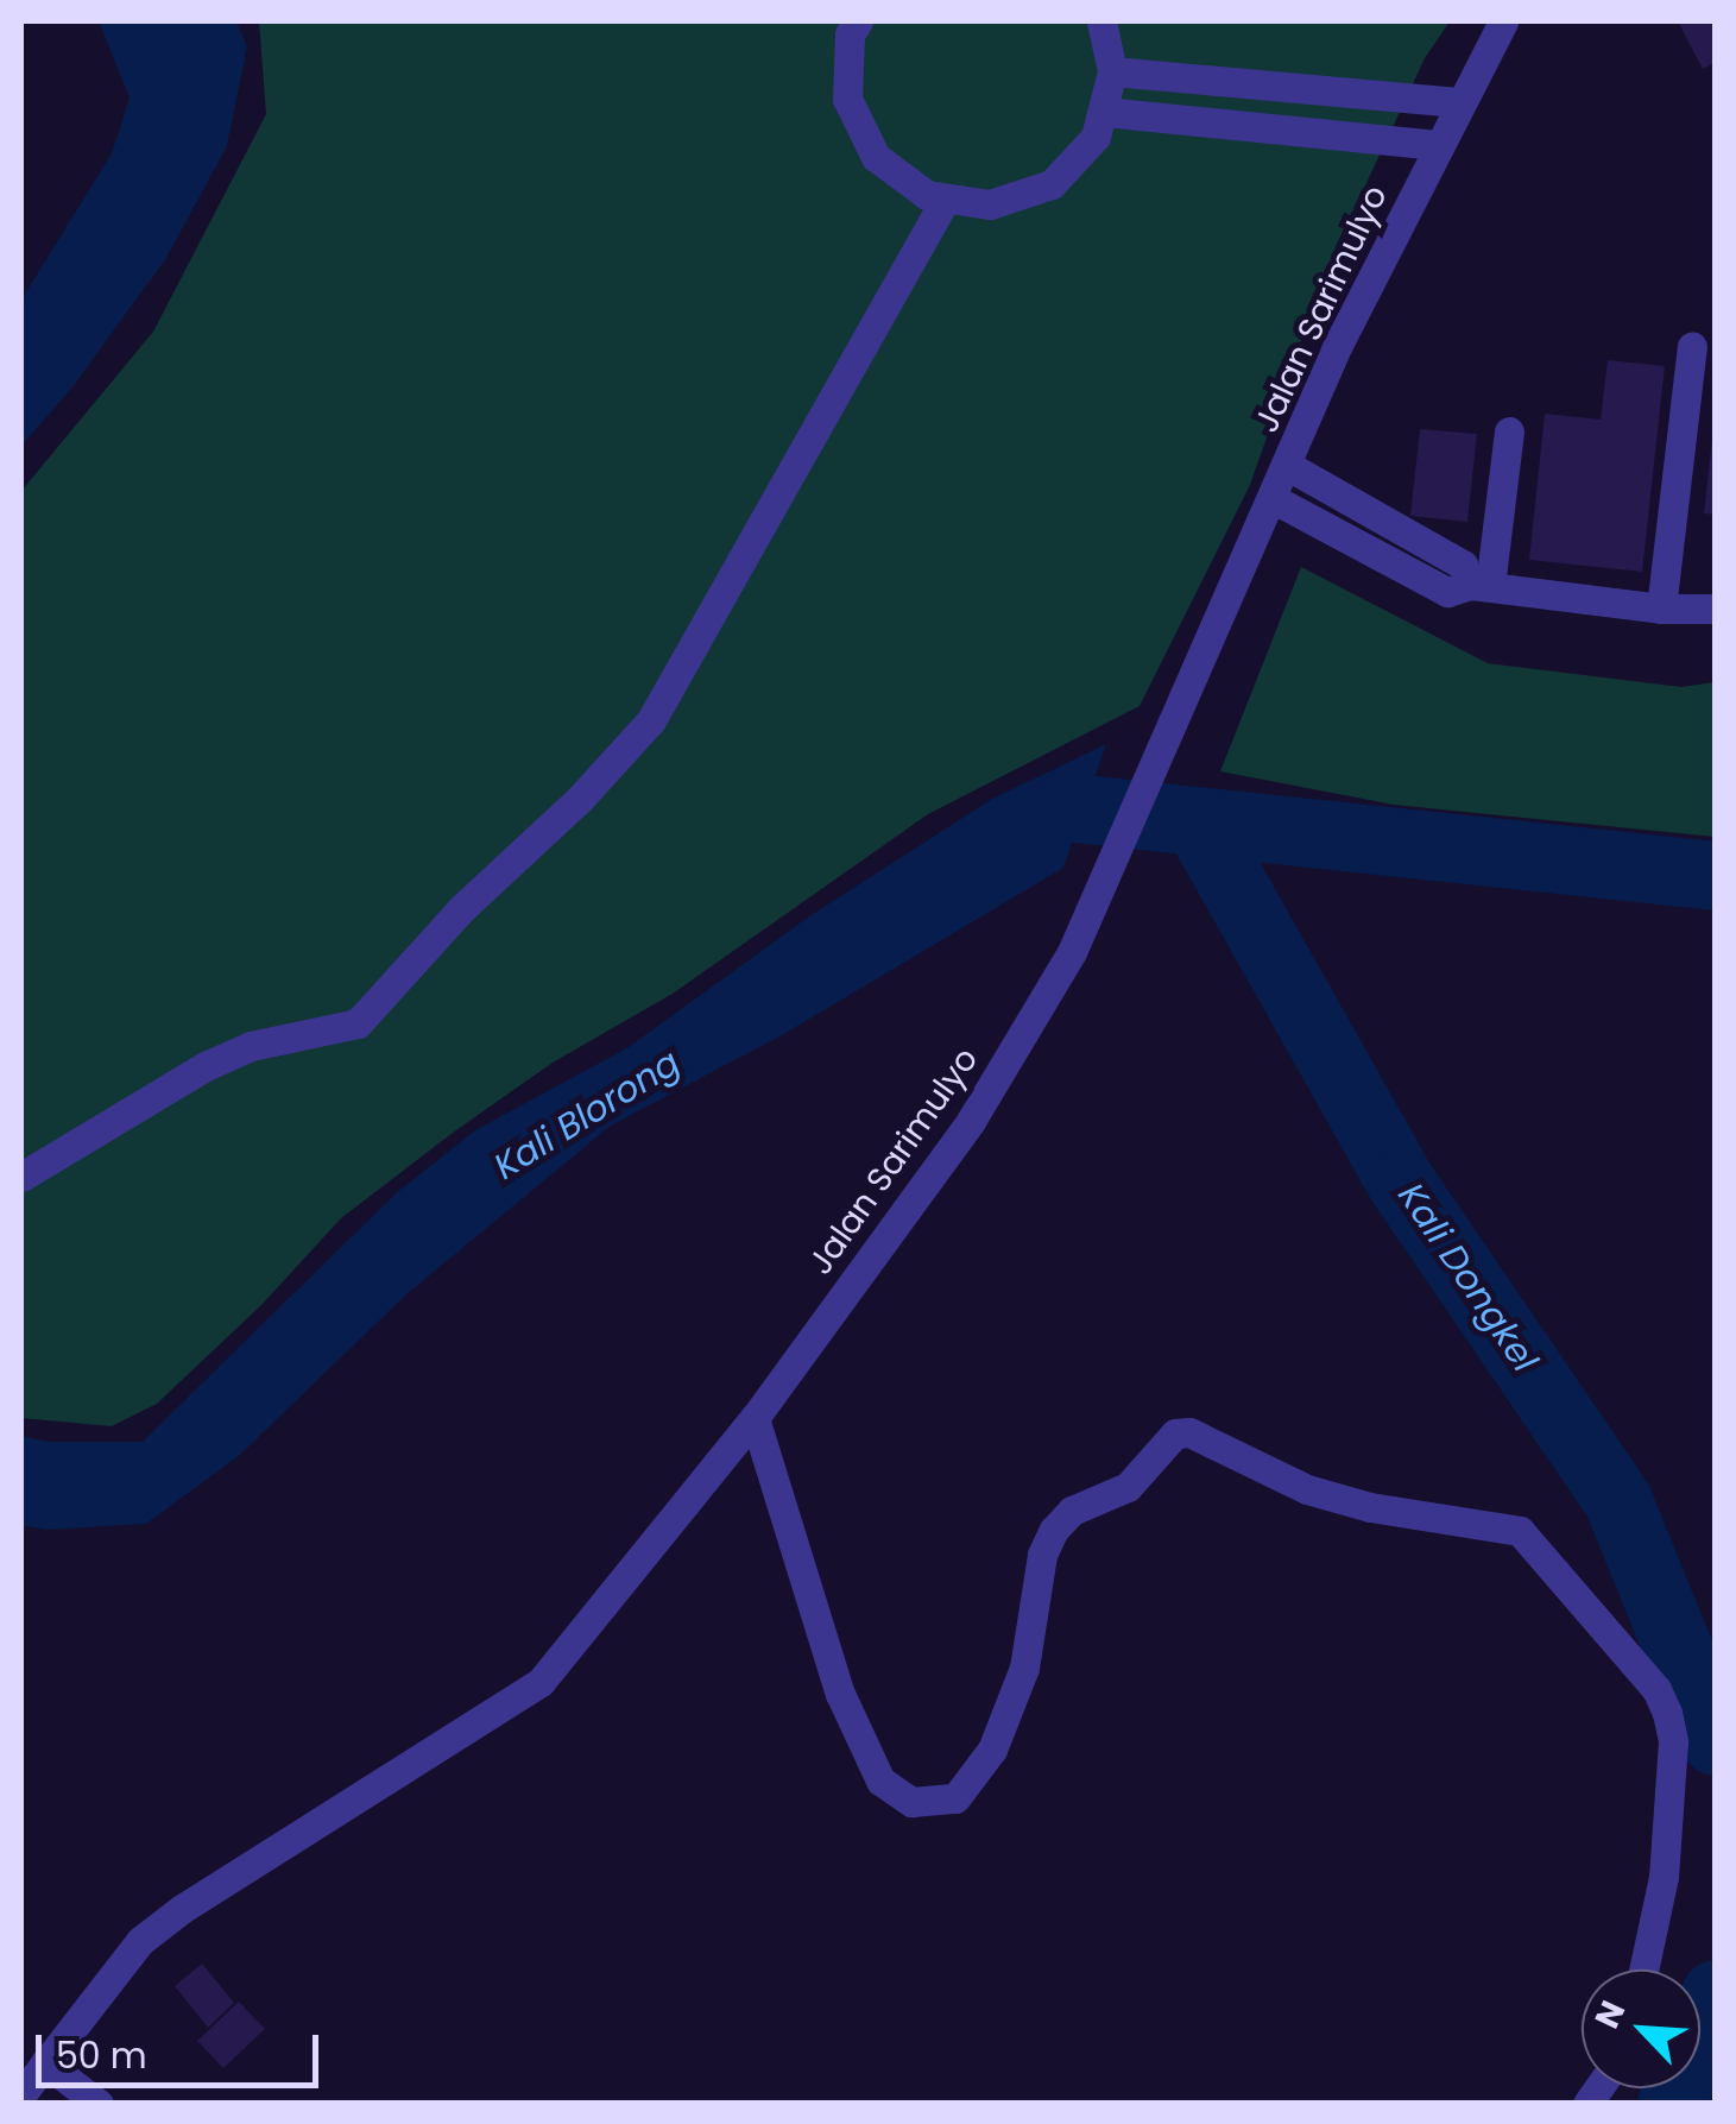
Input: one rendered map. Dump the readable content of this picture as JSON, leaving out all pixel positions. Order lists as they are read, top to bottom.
{
  "streets": {
    "street": ["Jalan Sarimulyo"]
  },
  "water": ["Kali Blorong", "Kali Dongkel"],
  "scale_bar": "50 m",
  "north": "top left"
}
